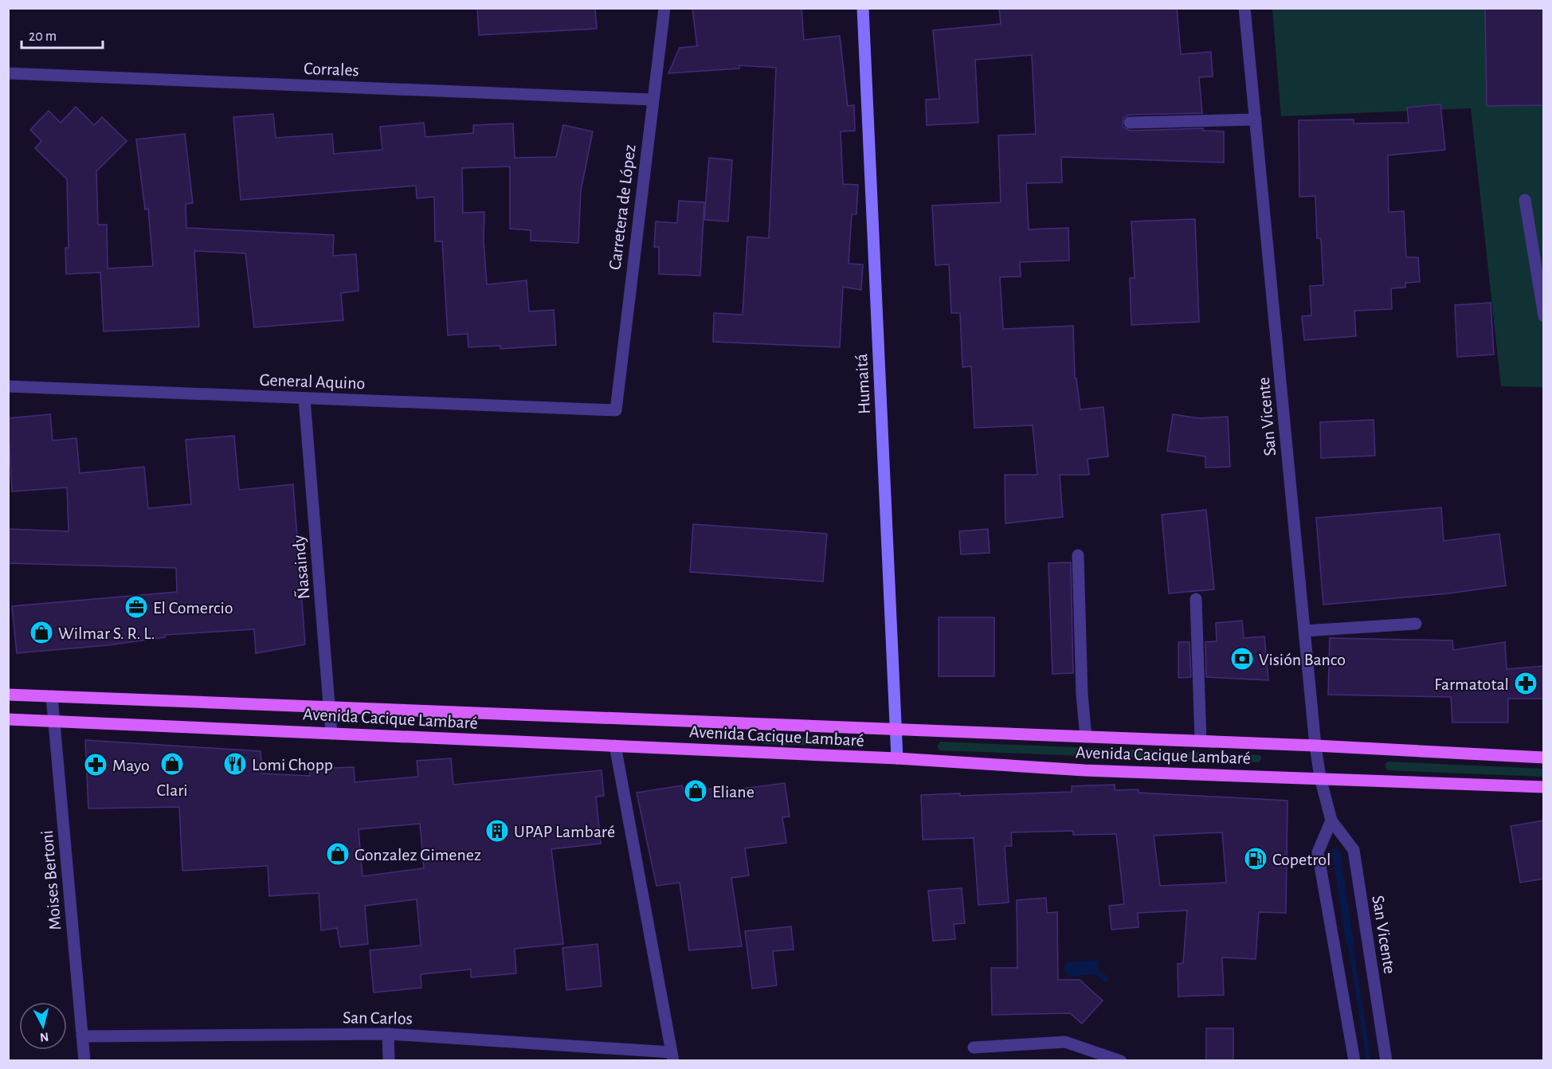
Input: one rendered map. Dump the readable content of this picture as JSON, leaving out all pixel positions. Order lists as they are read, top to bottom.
{
  "streets": {
    "main road": ["Avenida Cacique Lambaré"],
    "street": [
      "Corrales",
      "Carretera de López",
      "General Aquino",
      "Humaitá",
      "San Vicente",
      "Ñasaindy",
      "Moises Bertoni",
      "San Carlos"
    ]
  },
  "crossings": [
    ["Corrales", "Carretera de López"],
    ["Carretera de López", "General Aquino"],
    ["General Aquino", "Ñasaindy"],
    ["Humaitá", "Avenida Cacique Lambaré"],
    ["San Vicente", "Avenida Cacique Lambaré"],
    ["Ñasaindy", "Avenida Cacique Lambaré"],
    ["Avenida Cacique Lambaré", "Moises Bertoni"],
    ["Moises Bertoni", "San Carlos"]
  ],
  "places": {
    "office": ["El Comercio"],
    "shop": [
      "Wilmar S. R. L.",
      "Clari",
      "Eliane",
      "Gonzalez Gimenez"
    ],
    "bank": ["Visión Banco"],
    "pharmacy": ["Farmatotal", "Mayo"],
    "restaurant": ["Lomi Chopp"],
    "building": ["UPAP Lambaré"],
    "fuel station": ["Copetrol"]
  },
  "scale_bar": "20 m",
  "north": "bottom"
}
